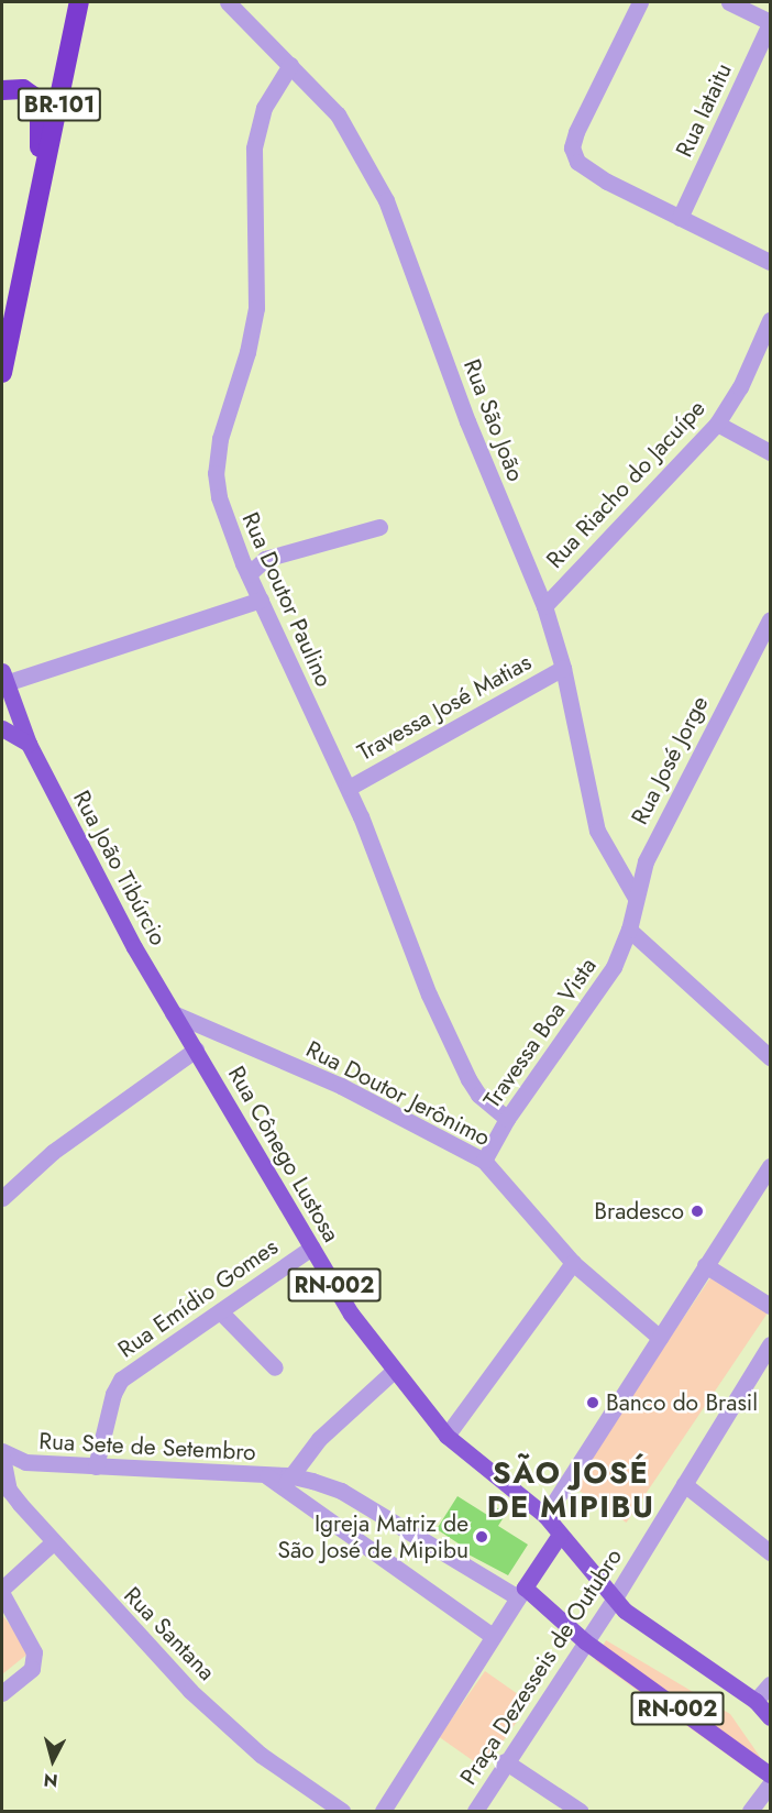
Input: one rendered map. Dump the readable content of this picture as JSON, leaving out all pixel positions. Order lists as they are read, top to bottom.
{
  "streets": {
    "highway": ["BR-101"],
    "main road": ["Rua João Tibúrcio", "Rua Cônego Lustosa", "RN-002"],
    "street": [
      "Rua Iataitu",
      "Rua São João",
      "Rua Riacho do Jacuípe",
      "Rua Doutor Paulino",
      "Travessa José Matias",
      "Rua José Jorge",
      "Travessa Boa Vista",
      "Rua Doutor Jerônimo",
      "Rua Emídio Gomes",
      "Rua Sete de Setembro",
      "Rua Santana",
      "Praça Dezesseis de Outubro"
    ]
  },
  "crossings": [
    ["Rua São João", "Rua Riacho do Jacuípe"],
    ["Rua São João", "Rua Doutor Paulino"],
    ["Rua São João", "Travessa José Matias"],
    ["Rua São João", "Rua José Jorge"],
    ["Rua Doutor Paulino", "Travessa José Matias"],
    ["Rua Doutor Paulino", "Travessa Boa Vista"],
    ["Rua José Jorge", "Travessa Boa Vista"],
    ["Rua João Tibúrcio", "Rua Doutor Jerônimo"],
    ["Rua João Tibúrcio", "Rua Cônego Lustosa"],
    ["Travessa Boa Vista", "Rua Doutor Jerônimo"],
    ["Rua Doutor Jerônimo", "Rua Cônego Lustosa"],
    ["Rua Cônego Lustosa", "RN-002"],
    ["Rua Cônego Lustosa", "Rua Emídio Gomes"],
    ["RN-002", "Praça Dezesseis de Outubro"],
    ["Rua Emídio Gomes", "Rua Sete de Setembro"]
  ],
  "districts": ["SÃO JOSÉ DE MIPIBU"],
  "places": ["Bradesco", "Banco do Brasil", "Igreja Matriz de São José de Mipibu"],
  "north": "bottom"
}
